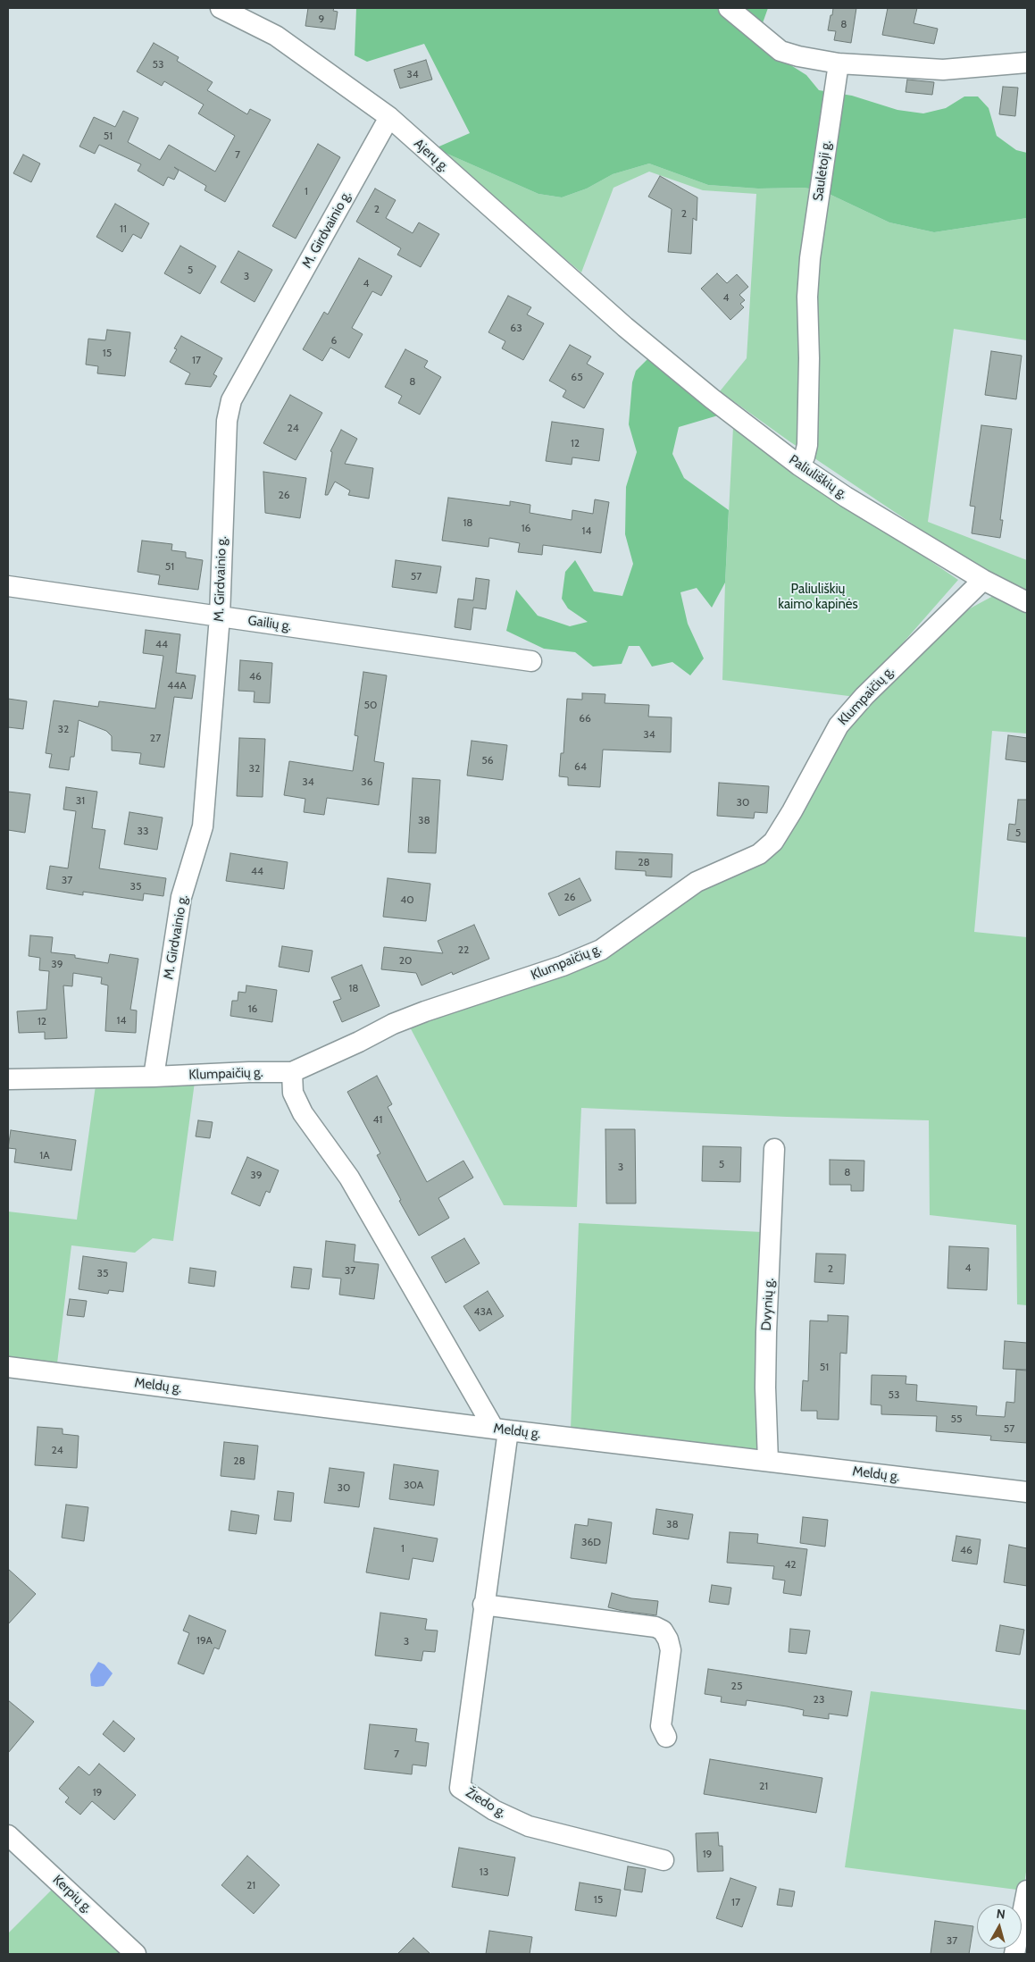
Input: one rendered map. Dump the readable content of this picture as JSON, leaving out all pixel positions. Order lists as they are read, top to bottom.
{
  "streets": {
    "street": [
      "Ajerų g.",
      "Saulėtoji g.",
      "M. Girdvainio g.",
      "Paliuliškių g.",
      "Gailių g.",
      "Klumpaičių g.",
      "Dvynių g.",
      "Meldų g.",
      "Žiedo g.",
      "Kerpių g."
    ]
  },
  "crossings": [
    ["Ajerų g.", "M. Girdvainio g."],
    ["Ajerų g.", "Paliuliškių g."],
    ["Saulėtoji g.", "Paliuliškių g."],
    ["M. Girdvainio g.", "Gailių g."],
    ["M. Girdvainio g.", "Klumpaičių g."],
    ["Paliuliškių g.", "Klumpaičių g."],
    ["Dvynių g.", "Meldų g."],
    ["Meldų g.", "Žiedo g."]
  ],
  "parks": ["Paliuliškių kaimo kapinės"],
  "house_numbers": [
    "9",
    "8",
    "53",
    "34",
    "51",
    "7",
    "1",
    "2",
    "2",
    "11",
    "5",
    "3",
    "4",
    "4",
    "63",
    "6",
    "15",
    "17",
    "65",
    "8",
    "24",
    "12",
    "26",
    "18",
    "16",
    "14",
    "51",
    "57",
    "44",
    "46",
    "44A",
    "50",
    "66",
    "32",
    "34",
    "27",
    "56",
    "64",
    "32",
    "34",
    "36",
    "31",
    "30",
    "38",
    "33",
    "5",
    "28",
    "44",
    "37",
    "35",
    "26",
    "40",
    "22",
    "20",
    "39",
    "18",
    "16",
    "14",
    "12",
    "41",
    "1A",
    "5",
    "3",
    "8",
    "39",
    "4",
    "2",
    "37",
    "35",
    "43A",
    "51",
    "53",
    "55",
    "57",
    "24",
    "28",
    "30A",
    "30",
    "38",
    "36D",
    "1",
    "46",
    "42",
    "19A",
    "3",
    "25",
    "23",
    "7",
    "21",
    "19",
    "19",
    "13",
    "21",
    "15",
    "17",
    "37"
  ],
  "north": "top"
}
